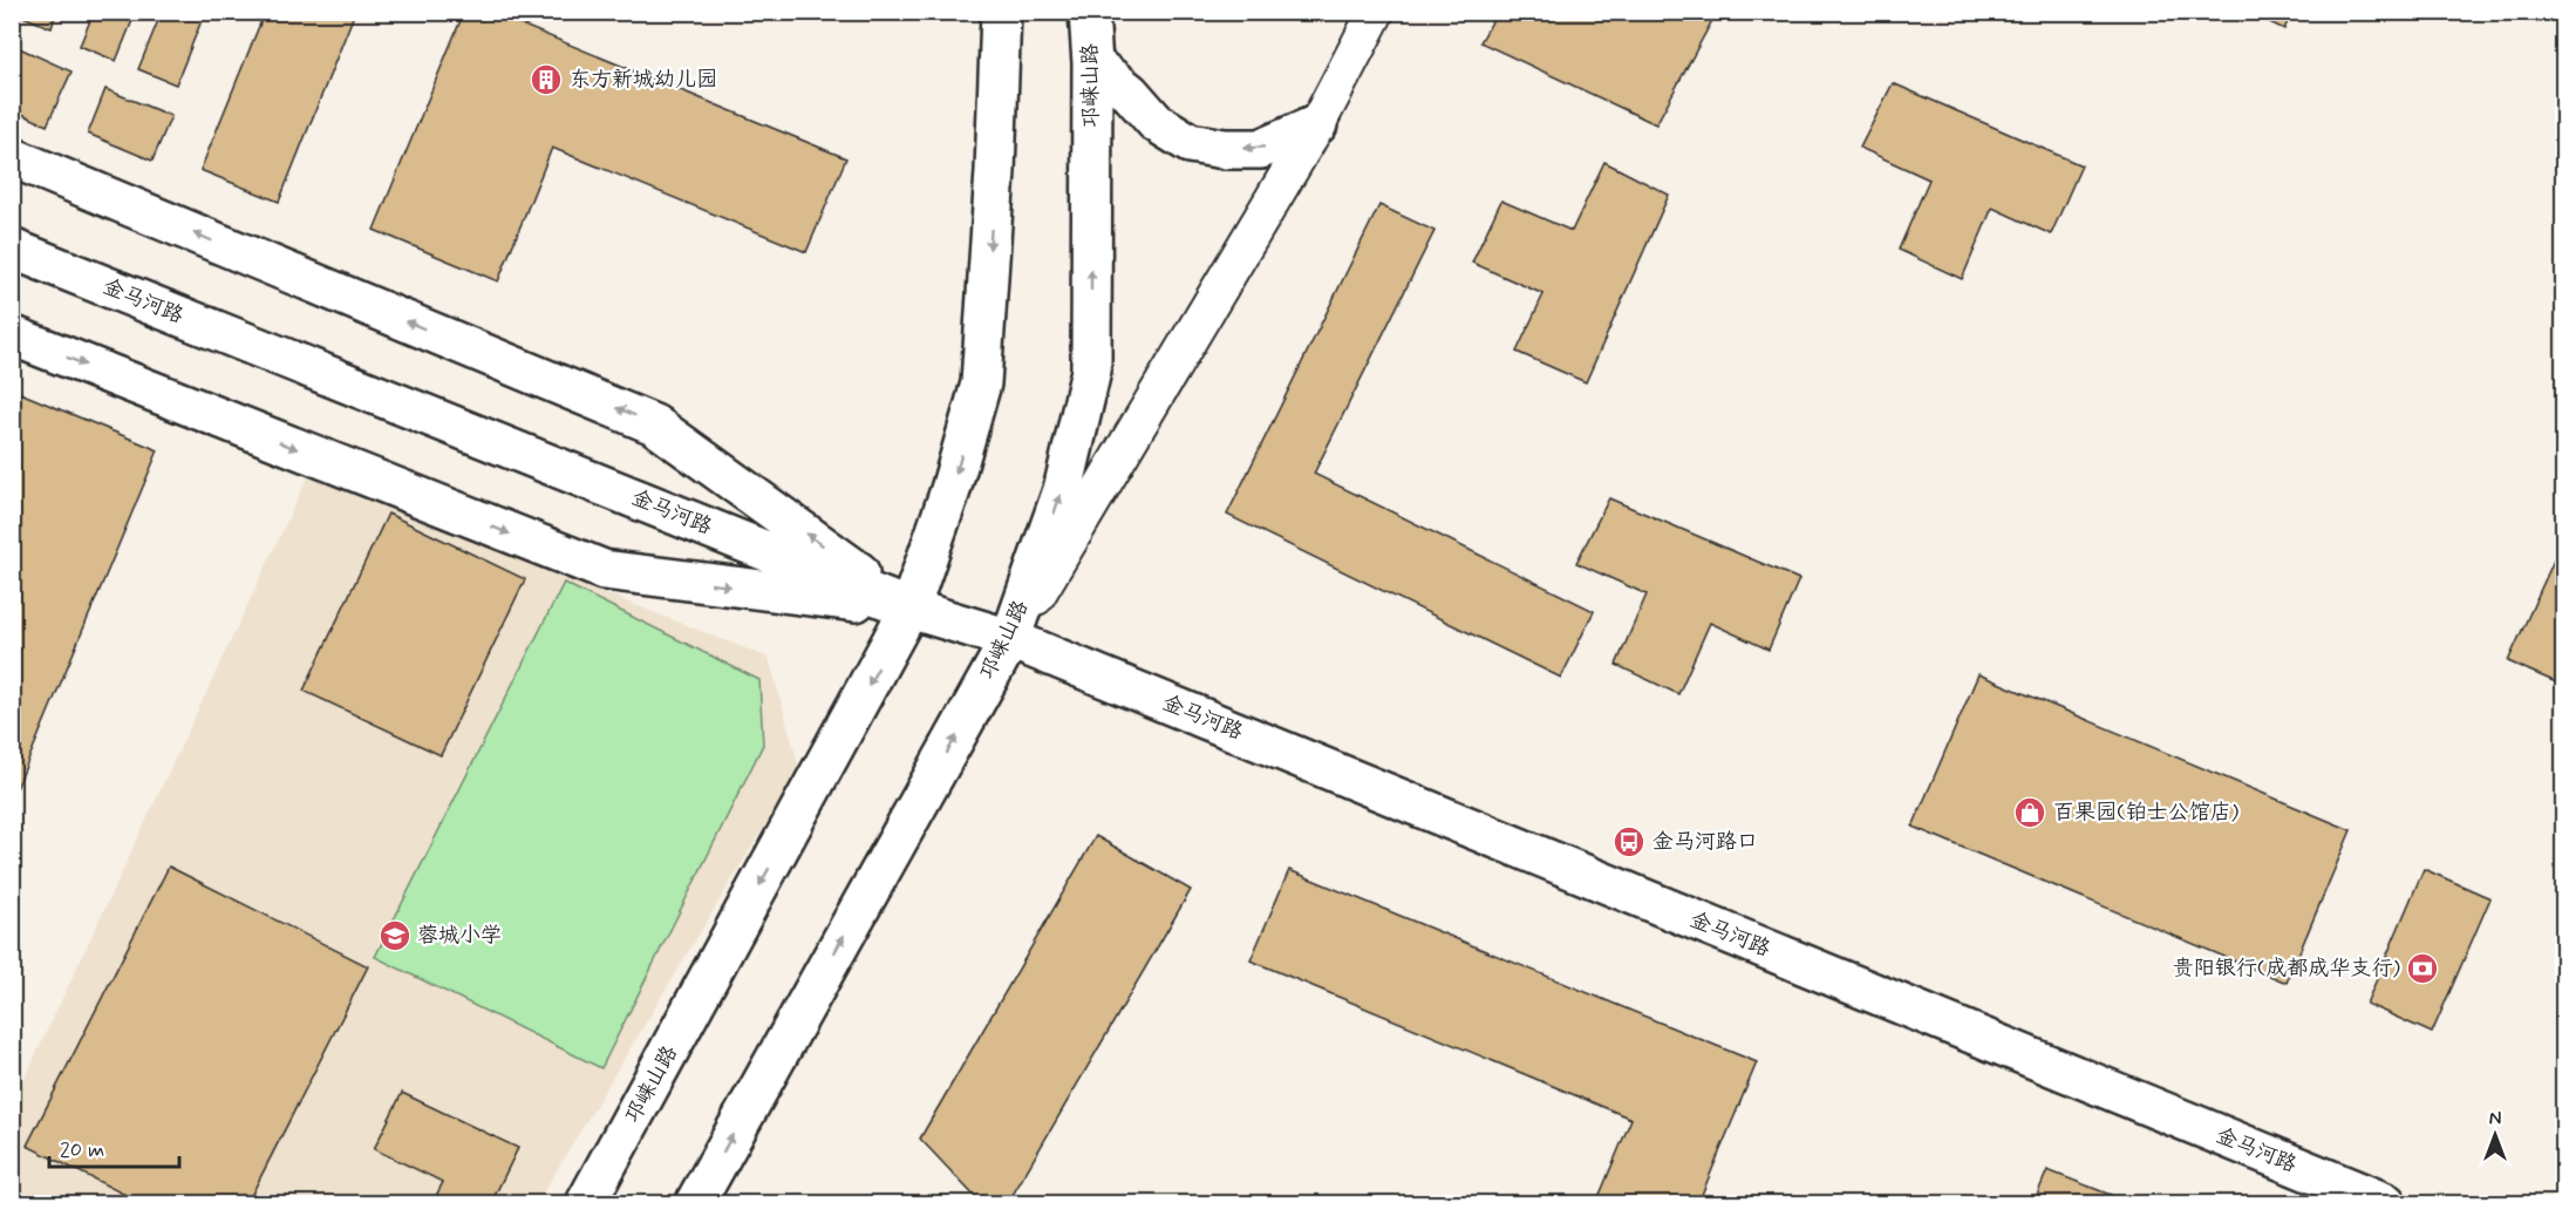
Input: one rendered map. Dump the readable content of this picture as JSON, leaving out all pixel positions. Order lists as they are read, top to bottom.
{
  "streets": {
    "street": ["邛崃山路", "金马河路"]
  },
  "crossings": [
    ["邛崃山路", "金马河路"]
  ],
  "places": {
    "building": ["东方新城幼儿园"],
    "shop": ["百果园(铂士公馆店)"],
    "bus stop": ["金马河路口"],
    "school or university": ["蓉城小学"],
    "bank": ["贵阳银行(成都成华支行)"]
  },
  "scale_bar": "20 m",
  "north": "top"
}
